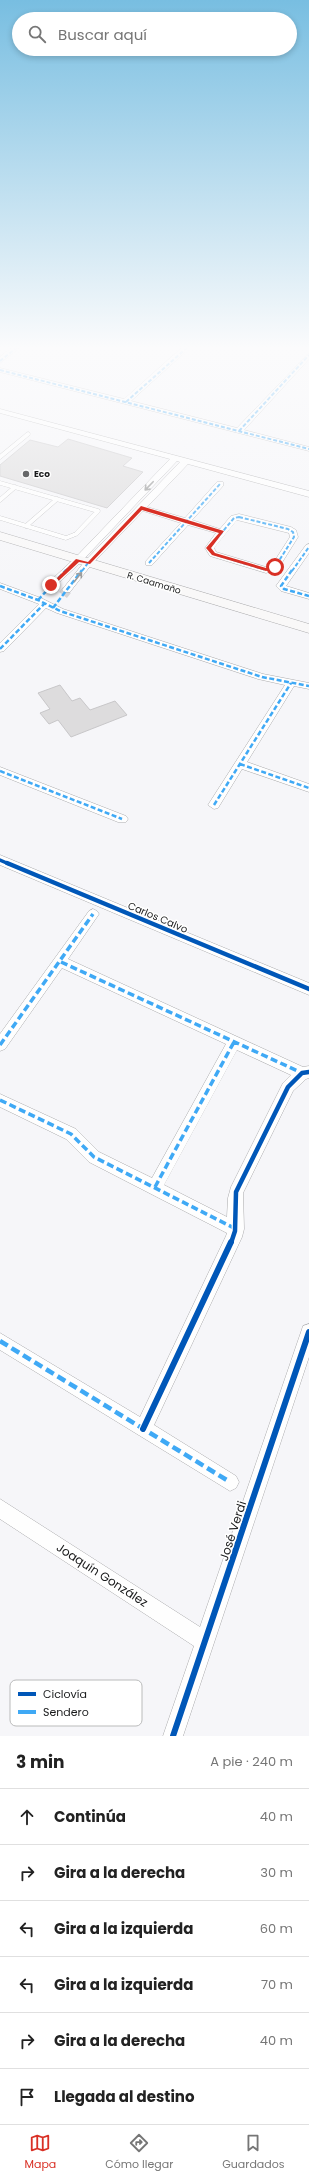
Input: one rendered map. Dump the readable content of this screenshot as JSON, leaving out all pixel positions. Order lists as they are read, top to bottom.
{
  "streets": {
    "street": [
      "R. Caamaño",
      "Carlos Calvo",
      "José Verdi",
      "Joaquín González"
    ]
  },
  "crossings": [
    ["José Verdi", "Joaquín González"]
  ],
  "places": ["Eco"],
  "legend": ["Ciclovía", "Sendero"],
  "page": {
    "search": "Buscar aquí",
    "heading": ["3 min", "A pie · 240 m"],
    "list": [
      ["Continúa", "40 m"],
      ["Gira a la derecha", "30 m"],
      ["Gira a la izquierda", "60 m"],
      ["Gira a la izquierda", "70 m"],
      ["Gira a la derecha", "40 m"],
      "Llegada al destino"
    ],
    "nav": ["Mapa", "Cómo llegar", "Guardados"]
  }
}
